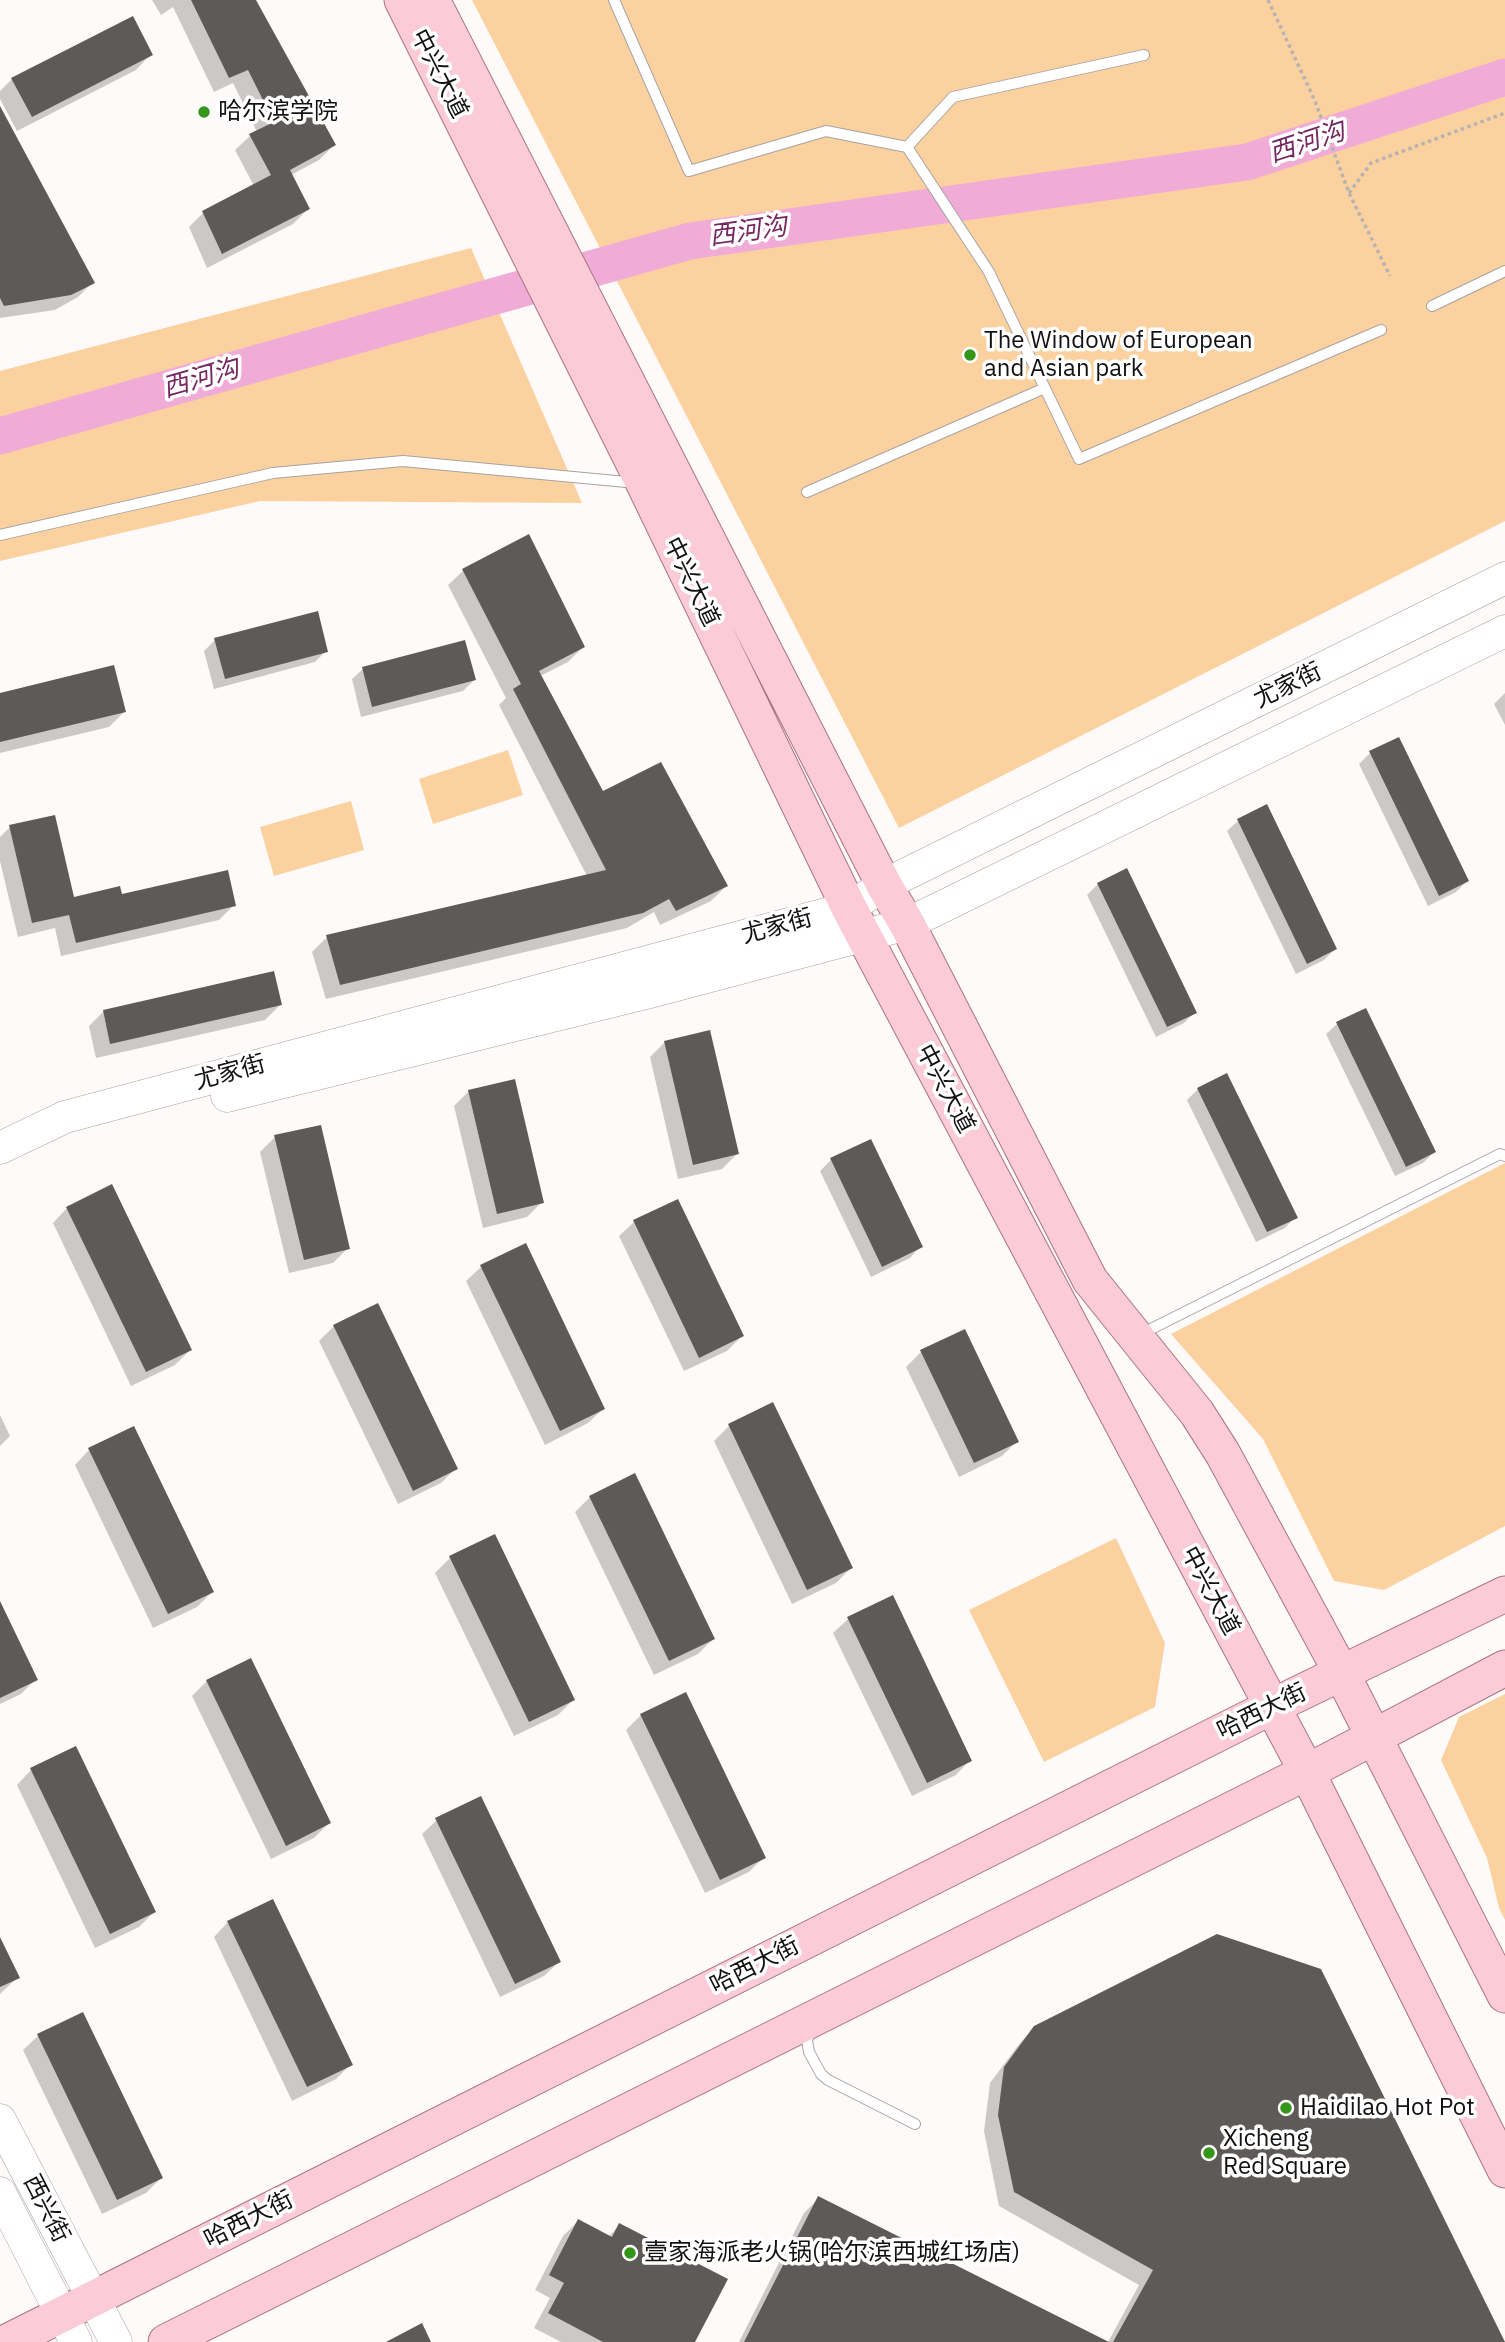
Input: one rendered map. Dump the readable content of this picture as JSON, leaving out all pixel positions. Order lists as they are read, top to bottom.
{
  "streets": {
    "main road": [
      "中兴大道",
      "尤家街",
      "哈西大街",
      "西兴街"
    ]
  },
  "crossings": [
    ["中兴大道", "尤家街"],
    ["中兴大道", "哈西大街"],
    ["哈西大街", "西兴街"]
  ],
  "water": ["西河沟"],
  "places": [
    "哈尔滨学院",
    "The Window of European and Asian park",
    "Haidilao Hot Pot",
    "Xicheng Red Square",
    "壹家海派老火锅(哈尔滨西城红场店)"
  ]
}
